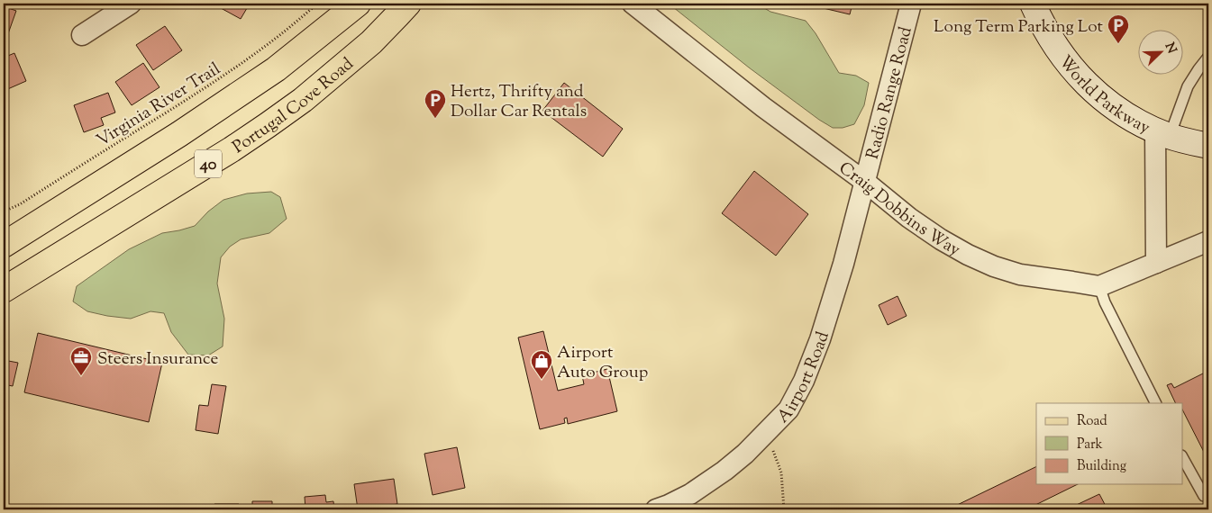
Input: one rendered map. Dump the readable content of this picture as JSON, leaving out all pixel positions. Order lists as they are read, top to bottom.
{
  "streets": {
    "main road": ["Portugal Cove Road", "40"],
    "street": [
      "World Parkway",
      "Radio Range Road",
      "Craig Dobbins Way",
      "Airport Road"
    ],
    "path": ["Virginia River Trail"]
  },
  "crossings": [
    ["Radio Range Road", "Craig Dobbins Way"],
    ["Radio Range Road", "Airport Road"],
    ["Craig Dobbins Way", "Airport Road"]
  ],
  "places": {
    "parking": ["Long Term Parking Lot", "Hertz, Thrifty and Dollar Car Rentals"],
    "office": ["Steers Insurance"],
    "shop": ["Airport Auto Group"]
  },
  "legend": ["Road", "Park", "Building"],
  "north": "top right"
}
